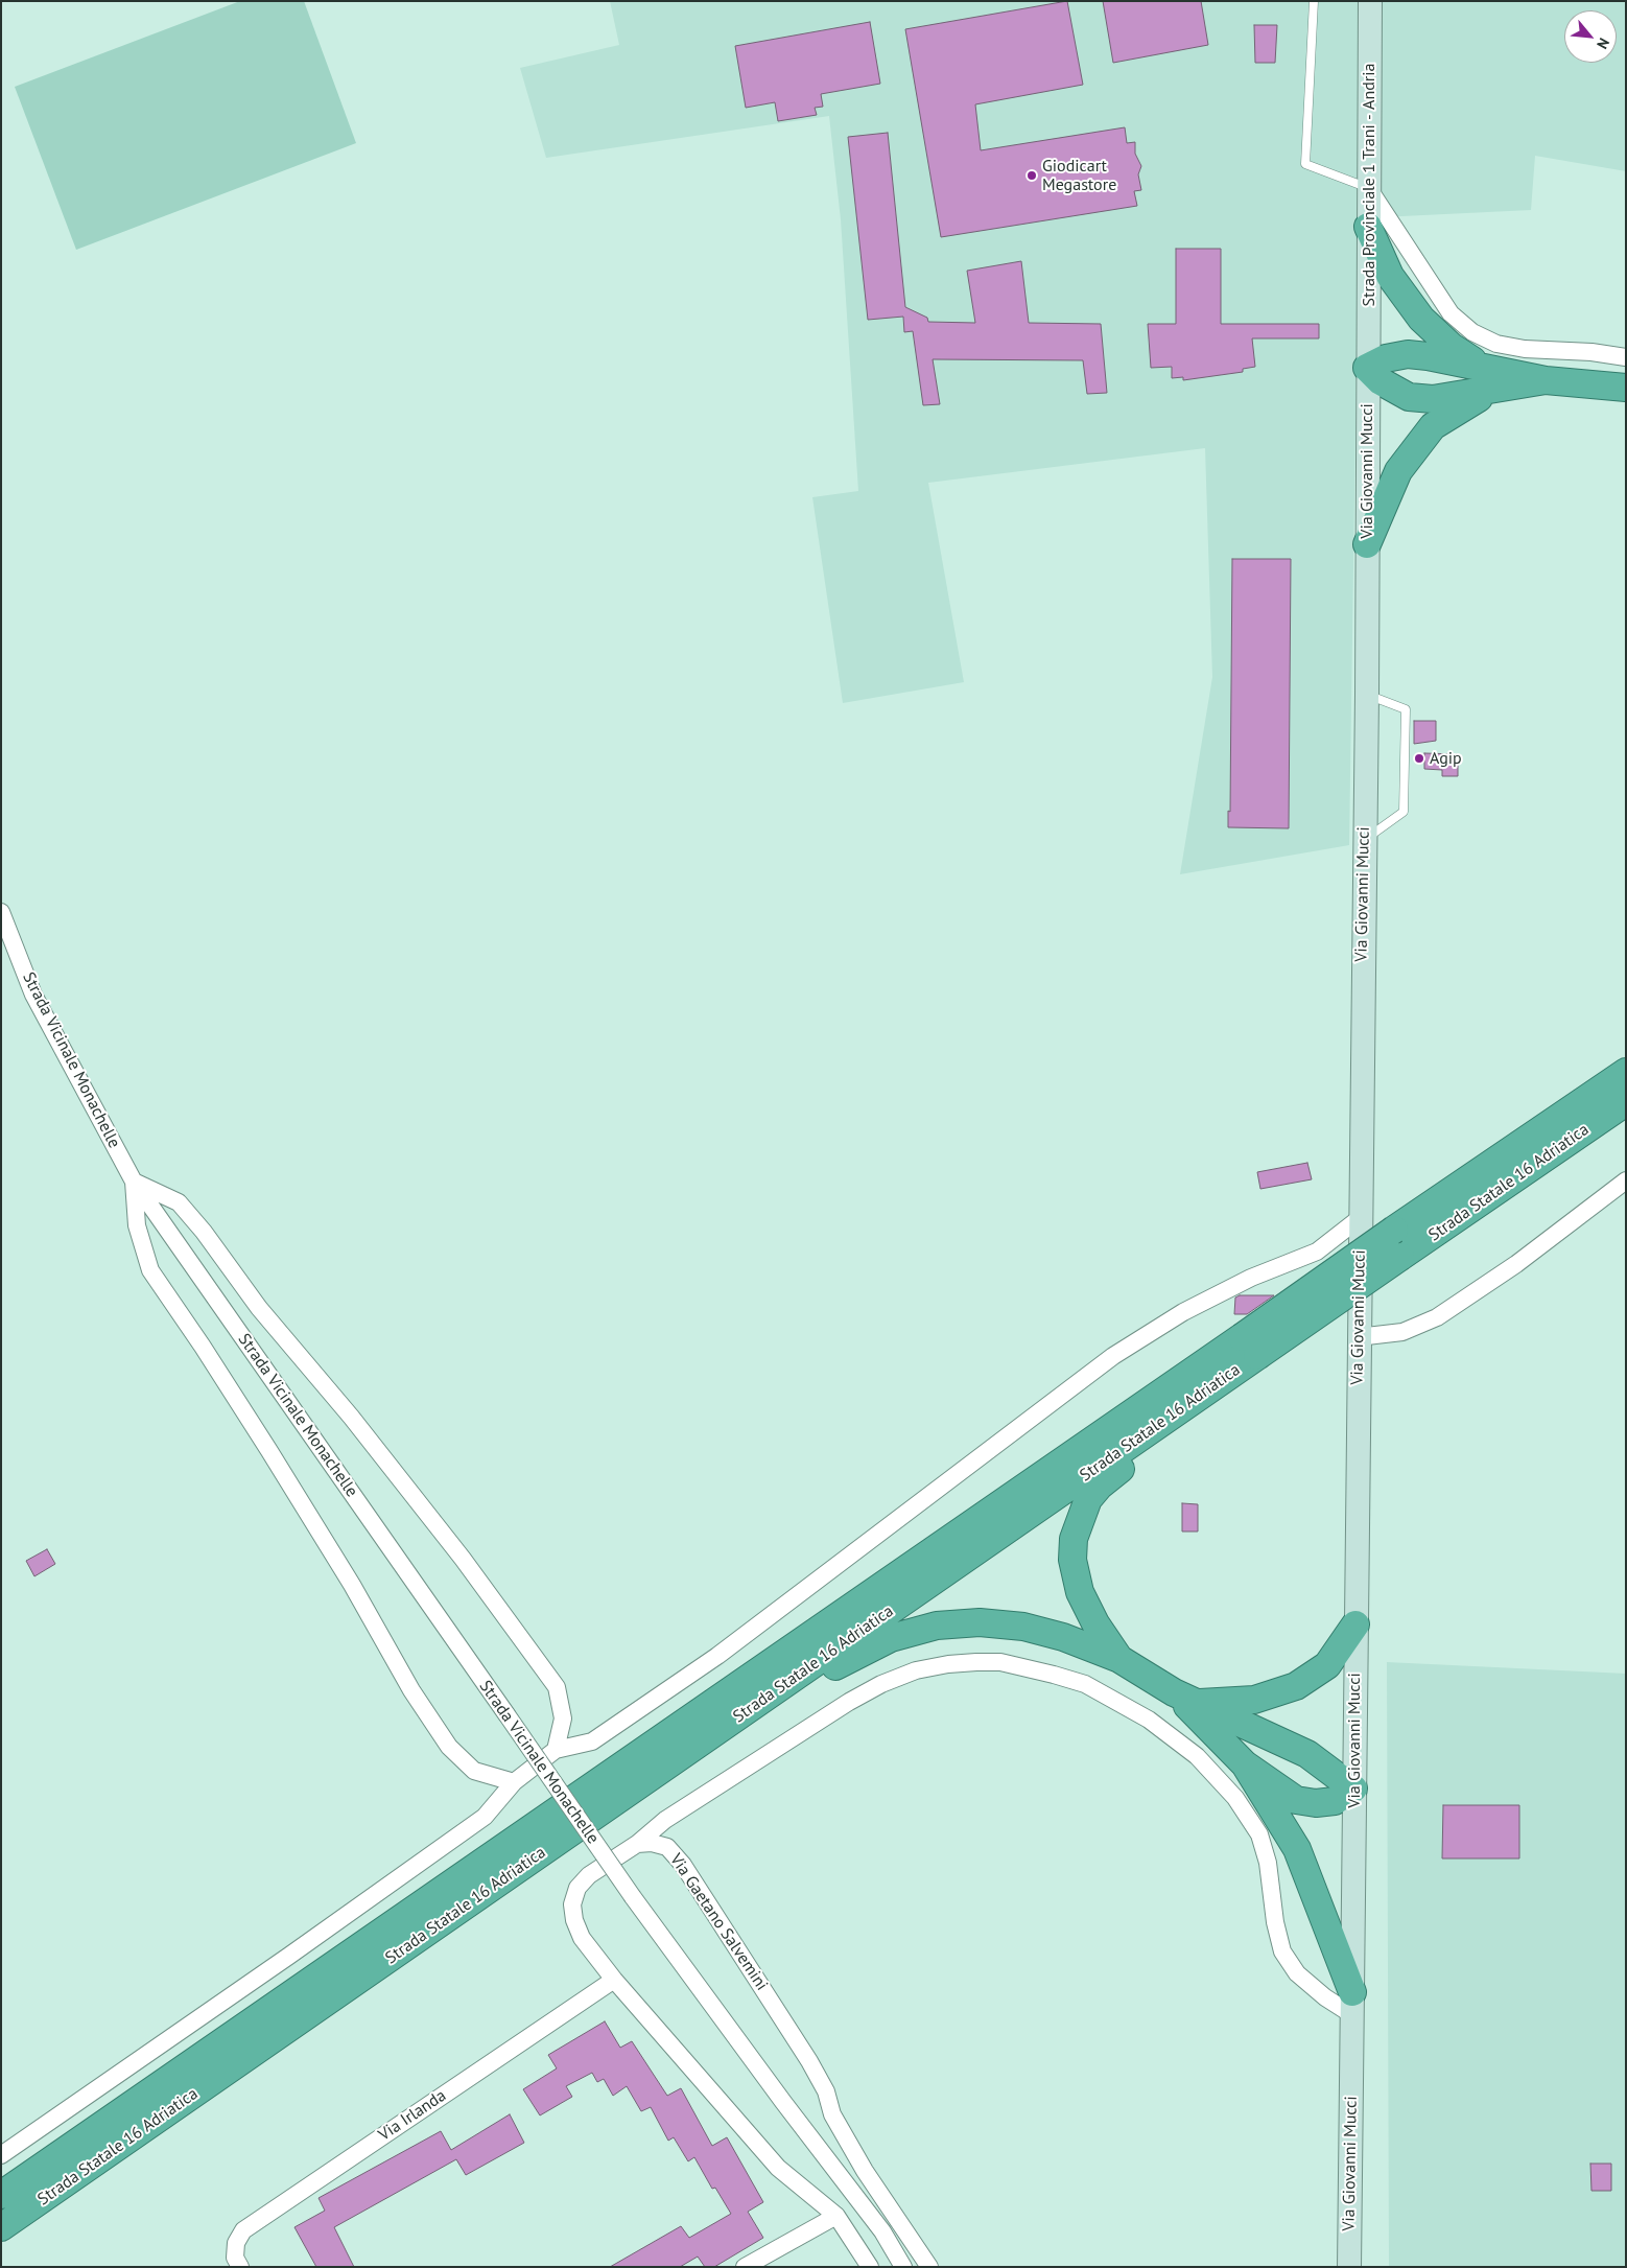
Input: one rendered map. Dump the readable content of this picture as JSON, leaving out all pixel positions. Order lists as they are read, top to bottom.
{
  "streets": {
    "highway": ["Strada Statale 16 Adriatica"],
    "main road": ["Strada Provinciale 1 Trani - Andria", "Via Giovanni Mucci"],
    "street": ["Strada Vicinale Monachelle", "Via Gaetano Salvemini", "Via Irlanda"]
  },
  "crossings": [
    ["Strada Provinciale 1 Trani - Andria", "Via Giovanni Mucci"]
  ],
  "places": ["Giodicart Megastore", "Agip"],
  "north": "bottom right"
}
